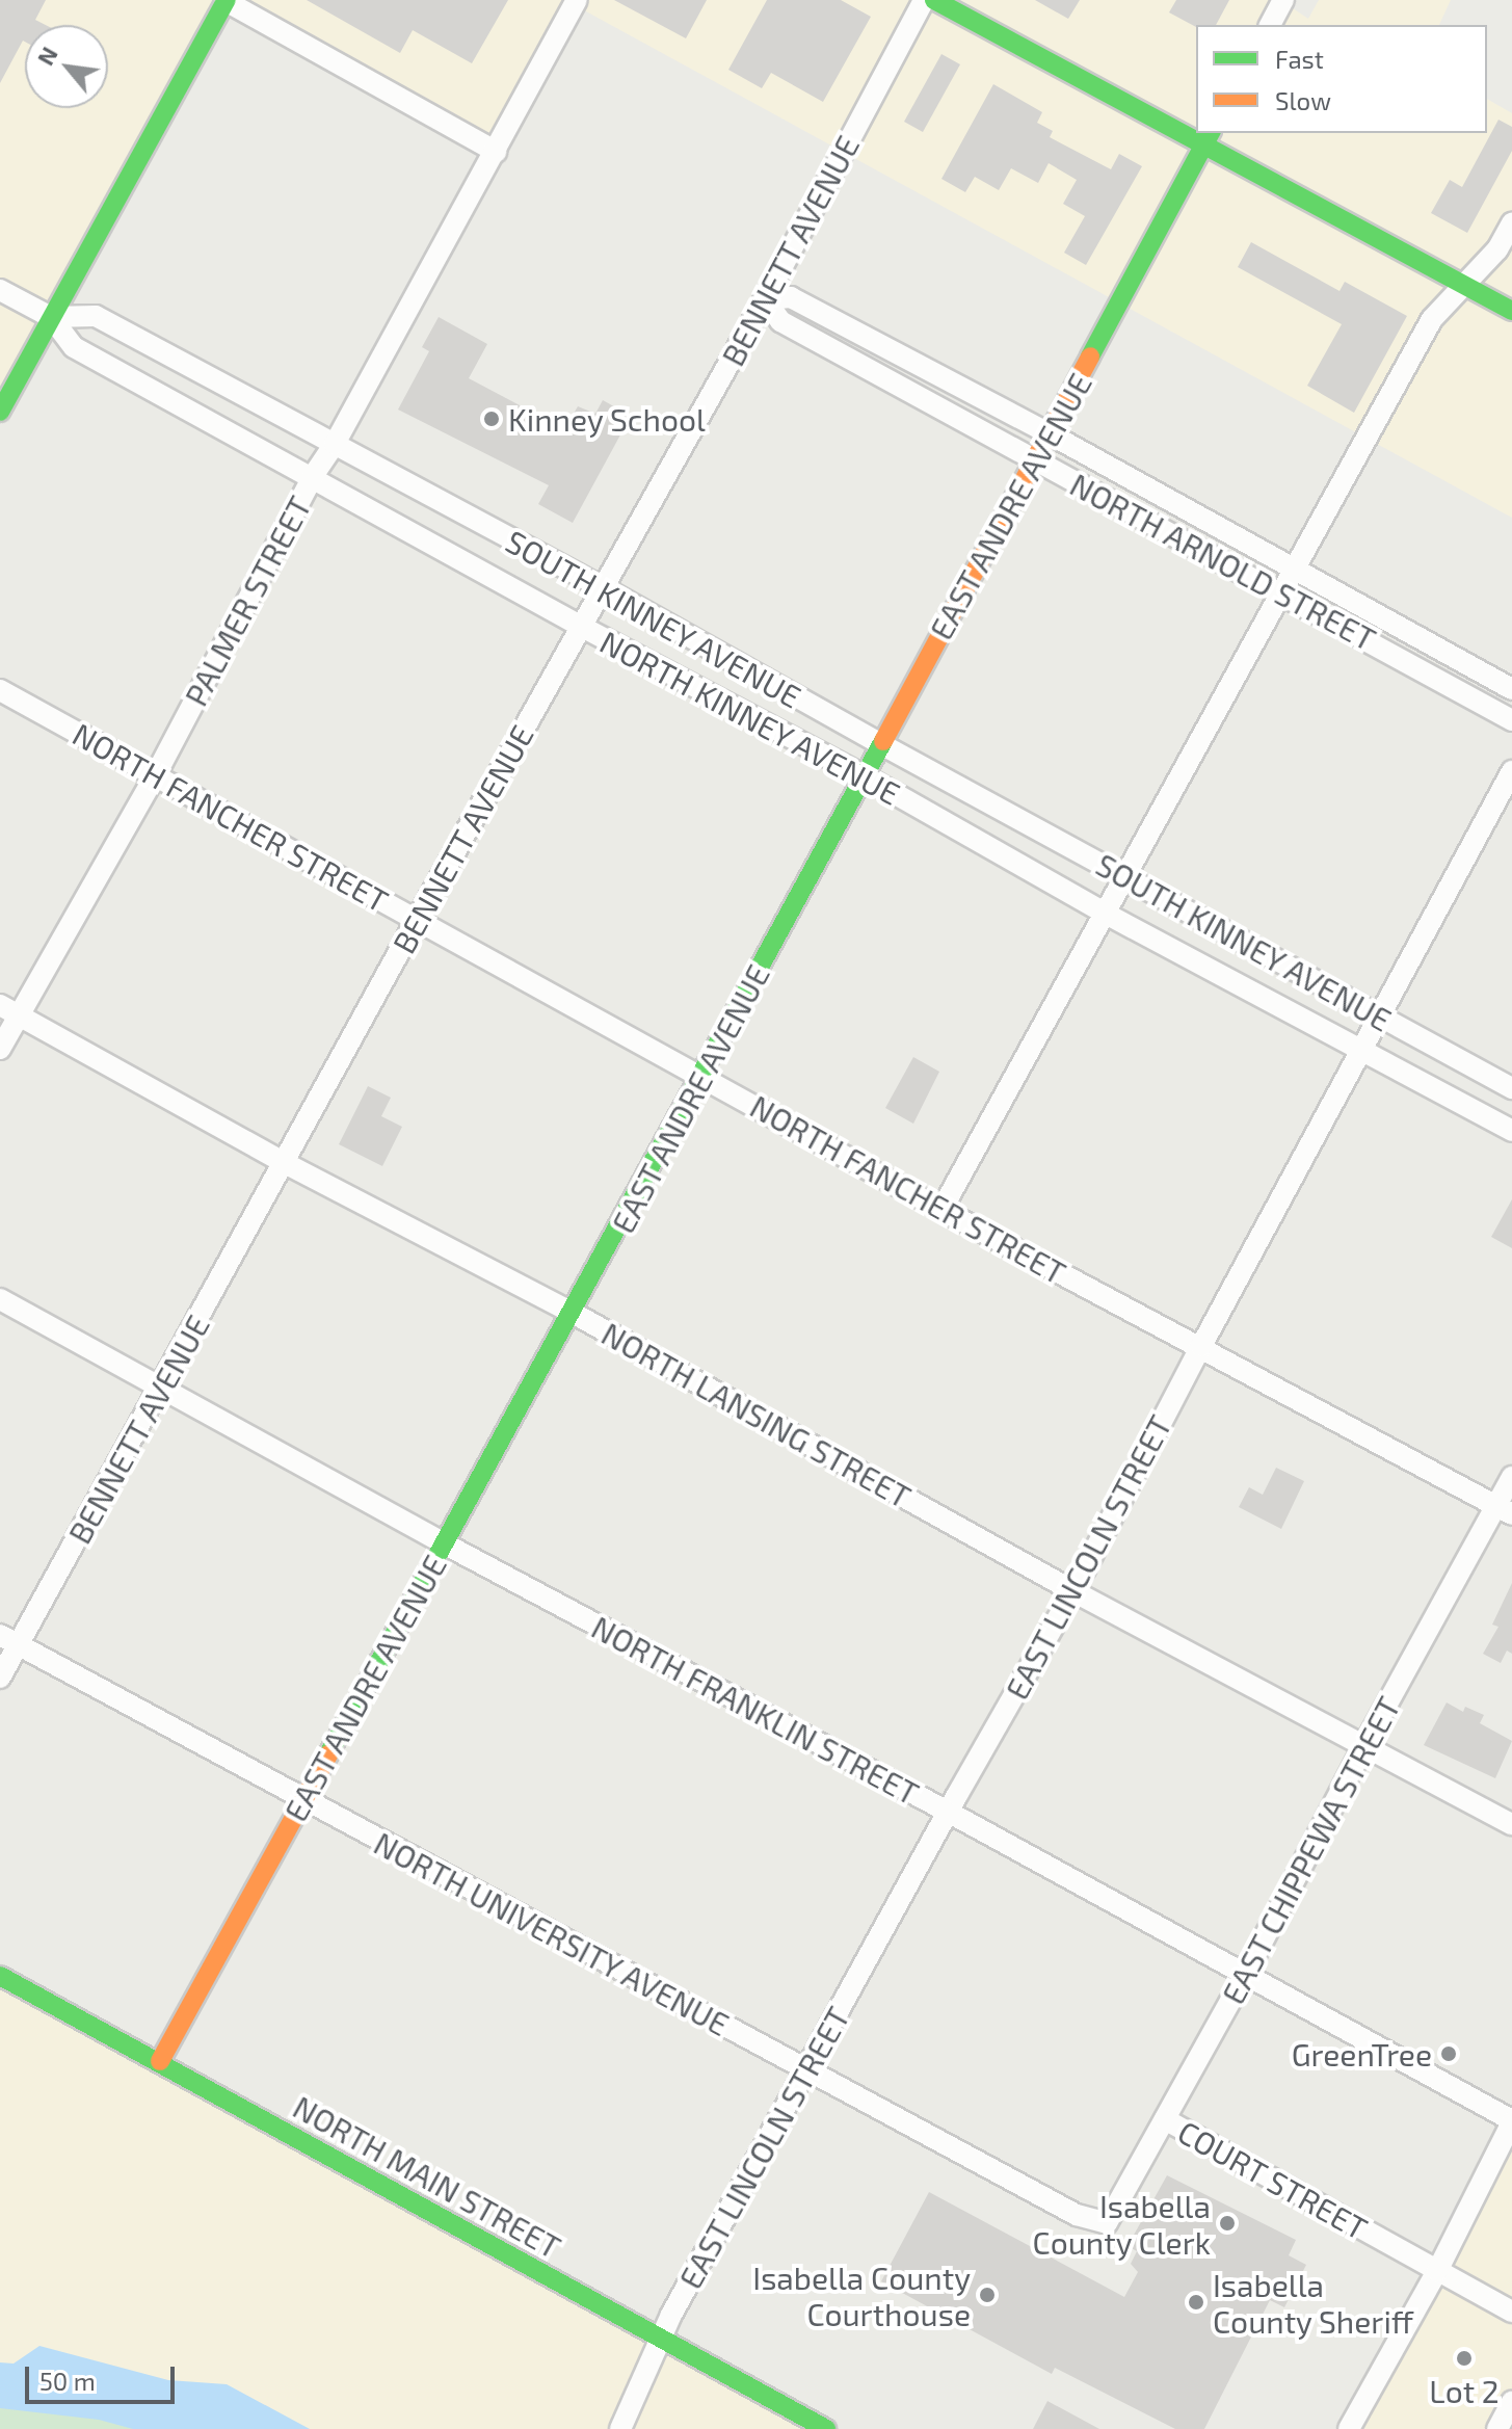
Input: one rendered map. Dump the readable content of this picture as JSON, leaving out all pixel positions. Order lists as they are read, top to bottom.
{
  "streets": {
    "street": [
      "BENNETT AVENUE",
      "EAST ANDRE AVENUE",
      "NORTH ARNOLD STREET",
      "PALMER STREET",
      "SOUTH KINNEY AVENUE",
      "NORTH KINNEY AVENUE",
      "NORTH FANCHER STREET",
      "NORTH LANSING STREET",
      "EAST LINCOLN STREET",
      "NORTH FRANKLIN STREET",
      "EAST CHIPPEWA STREET",
      "NORTH UNIVERSITY AVENUE",
      "NORTH MAIN STREET",
      "COURT STREET"
    ]
  },
  "crossings": [
    ["BENNETT AVENUE", "NORTH ARNOLD STREET"],
    ["BENNETT AVENUE", "SOUTH KINNEY AVENUE"],
    ["BENNETT AVENUE", "NORTH KINNEY AVENUE"],
    ["BENNETT AVENUE", "NORTH FANCHER STREET"],
    ["BENNETT AVENUE", "NORTH LANSING STREET"],
    ["BENNETT AVENUE", "NORTH FRANKLIN STREET"],
    ["BENNETT AVENUE", "NORTH UNIVERSITY AVENUE"],
    ["EAST ANDRE AVENUE", "NORTH ARNOLD STREET"],
    ["EAST ANDRE AVENUE", "SOUTH KINNEY AVENUE"],
    ["EAST ANDRE AVENUE", "NORTH KINNEY AVENUE"],
    ["EAST ANDRE AVENUE", "NORTH FANCHER STREET"],
    ["EAST ANDRE AVENUE", "NORTH LANSING STREET"],
    ["EAST ANDRE AVENUE", "NORTH FRANKLIN STREET"],
    ["EAST ANDRE AVENUE", "NORTH UNIVERSITY AVENUE"],
    ["EAST ANDRE AVENUE", "NORTH MAIN STREET"],
    ["PALMER STREET", "SOUTH KINNEY AVENUE"],
    ["PALMER STREET", "NORTH KINNEY AVENUE"],
    ["PALMER STREET", "NORTH FANCHER STREET"],
    ["PALMER STREET", "NORTH LANSING STREET"],
    ["SOUTH KINNEY AVENUE", "NORTH KINNEY AVENUE"],
    ["SOUTH KINNEY AVENUE", "EAST LINCOLN STREET"],
    ["NORTH KINNEY AVENUE", "EAST LINCOLN STREET"],
    ["NORTH FANCHER STREET", "EAST LINCOLN STREET"],
    ["NORTH FANCHER STREET", "EAST CHIPPEWA STREET"],
    ["NORTH LANSING STREET", "EAST LINCOLN STREET"],
    ["NORTH LANSING STREET", "EAST CHIPPEWA STREET"],
    ["EAST LINCOLN STREET", "NORTH FRANKLIN STREET"],
    ["EAST LINCOLN STREET", "NORTH UNIVERSITY AVENUE"],
    ["EAST LINCOLN STREET", "NORTH MAIN STREET"],
    ["NORTH FRANKLIN STREET", "EAST CHIPPEWA STREET"],
    ["EAST CHIPPEWA STREET", "NORTH UNIVERSITY AVENUE"],
    ["EAST CHIPPEWA STREET", "COURT STREET"]
  ],
  "places": [
    "Kinney School",
    "GreenTree",
    "Isabella County Clerk",
    "Isabella County Courthouse",
    "Isabella County Sheriff",
    "Lot 2"
  ],
  "legend": ["Fast", "Slow"],
  "scale_bar": "50 m",
  "north": "top left"
}
